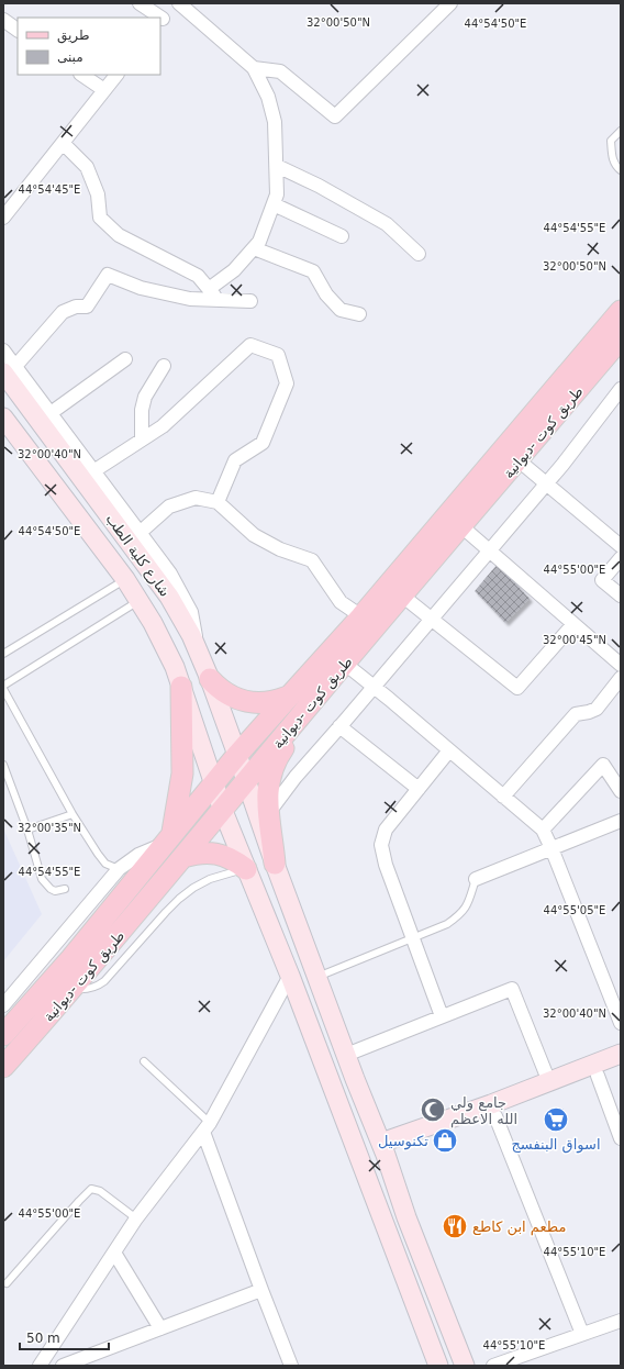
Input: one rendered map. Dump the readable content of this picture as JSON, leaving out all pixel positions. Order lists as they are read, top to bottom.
{
  "streets": {
    "main road": ["طريق كوت -ديوانية", "شارع كلية الطب"]
  },
  "crossings": [
    ["طريق كوت -ديوانية", "شارع كلية الطب"]
  ],
  "places": {
    "mosque": ["جامع ولي الله الاعظم"],
    "supermarket": ["اسواق البنفسج"],
    "shop": ["تكنوسيل"],
    "restaurant": ["مطعم ابن كاطع"]
  },
  "legend": ["طريق", "مبنى"],
  "scale_bar": "50 m",
  "coordinates": [
    "32°00'50\"N",
    "44°54'50\"E",
    "44°54'45\"E",
    "44°54'55\"E",
    "32°00'40\"N",
    "44°55'00\"E",
    "32°00'45\"N",
    "32°00'35\"N",
    "44°55'05\"E",
    "44°55'10\"E"
  ]
}
